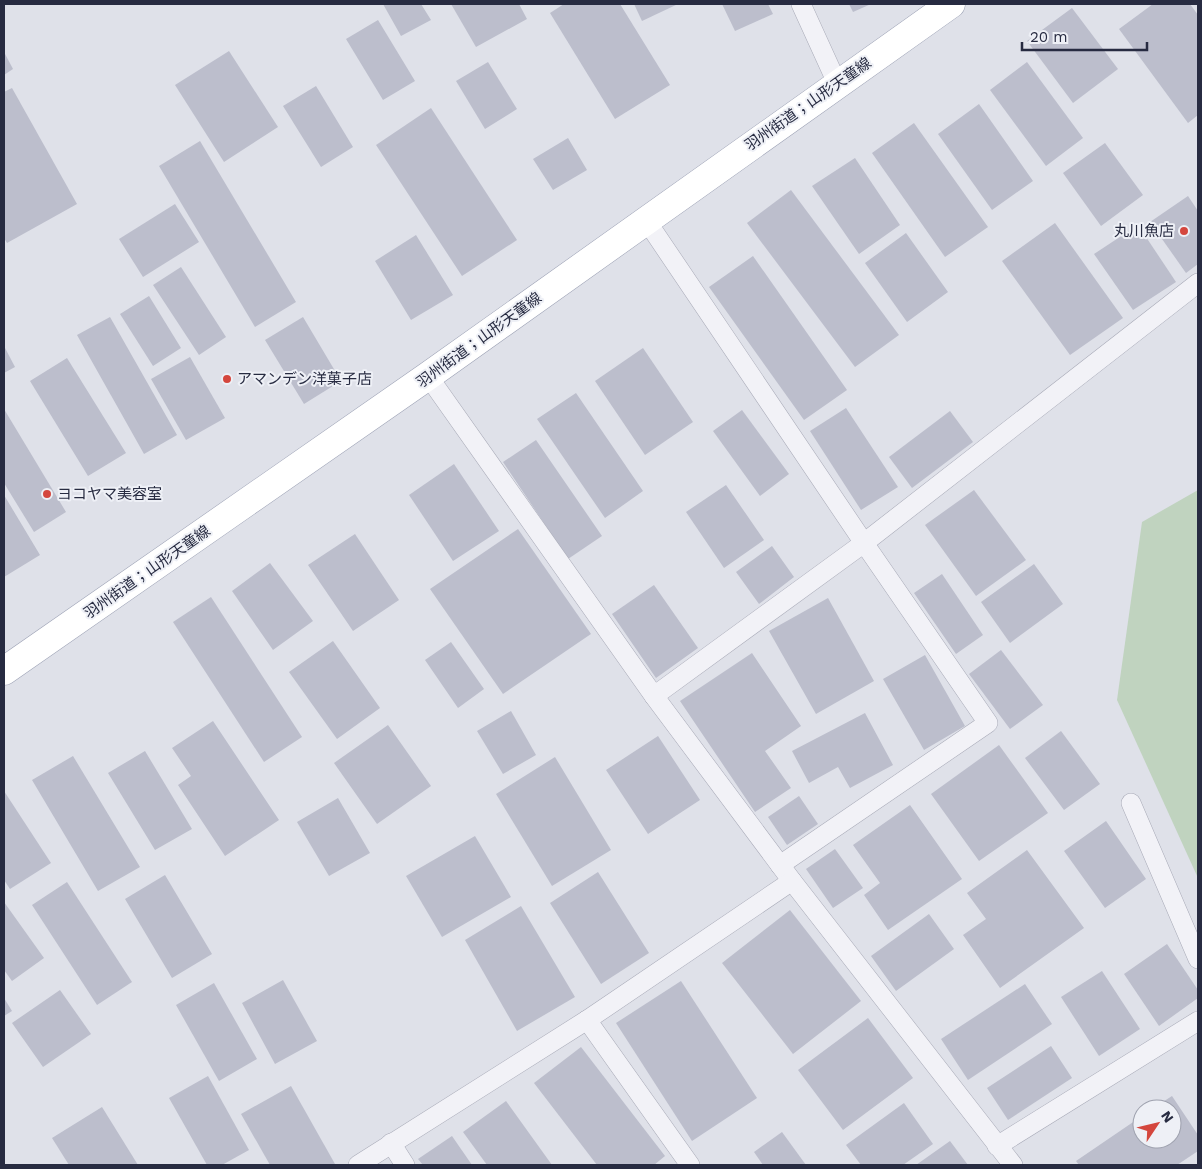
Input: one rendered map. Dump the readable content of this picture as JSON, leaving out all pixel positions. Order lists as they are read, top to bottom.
{
  "streets": {
    "main road": ["羽州街道；山形天童線"]
  },
  "places": ["丸川魚店", "アマンデン洋菓子店", "ヨコヤマ美容室"],
  "scale_bar": "20 m",
  "north": "top right"
}
